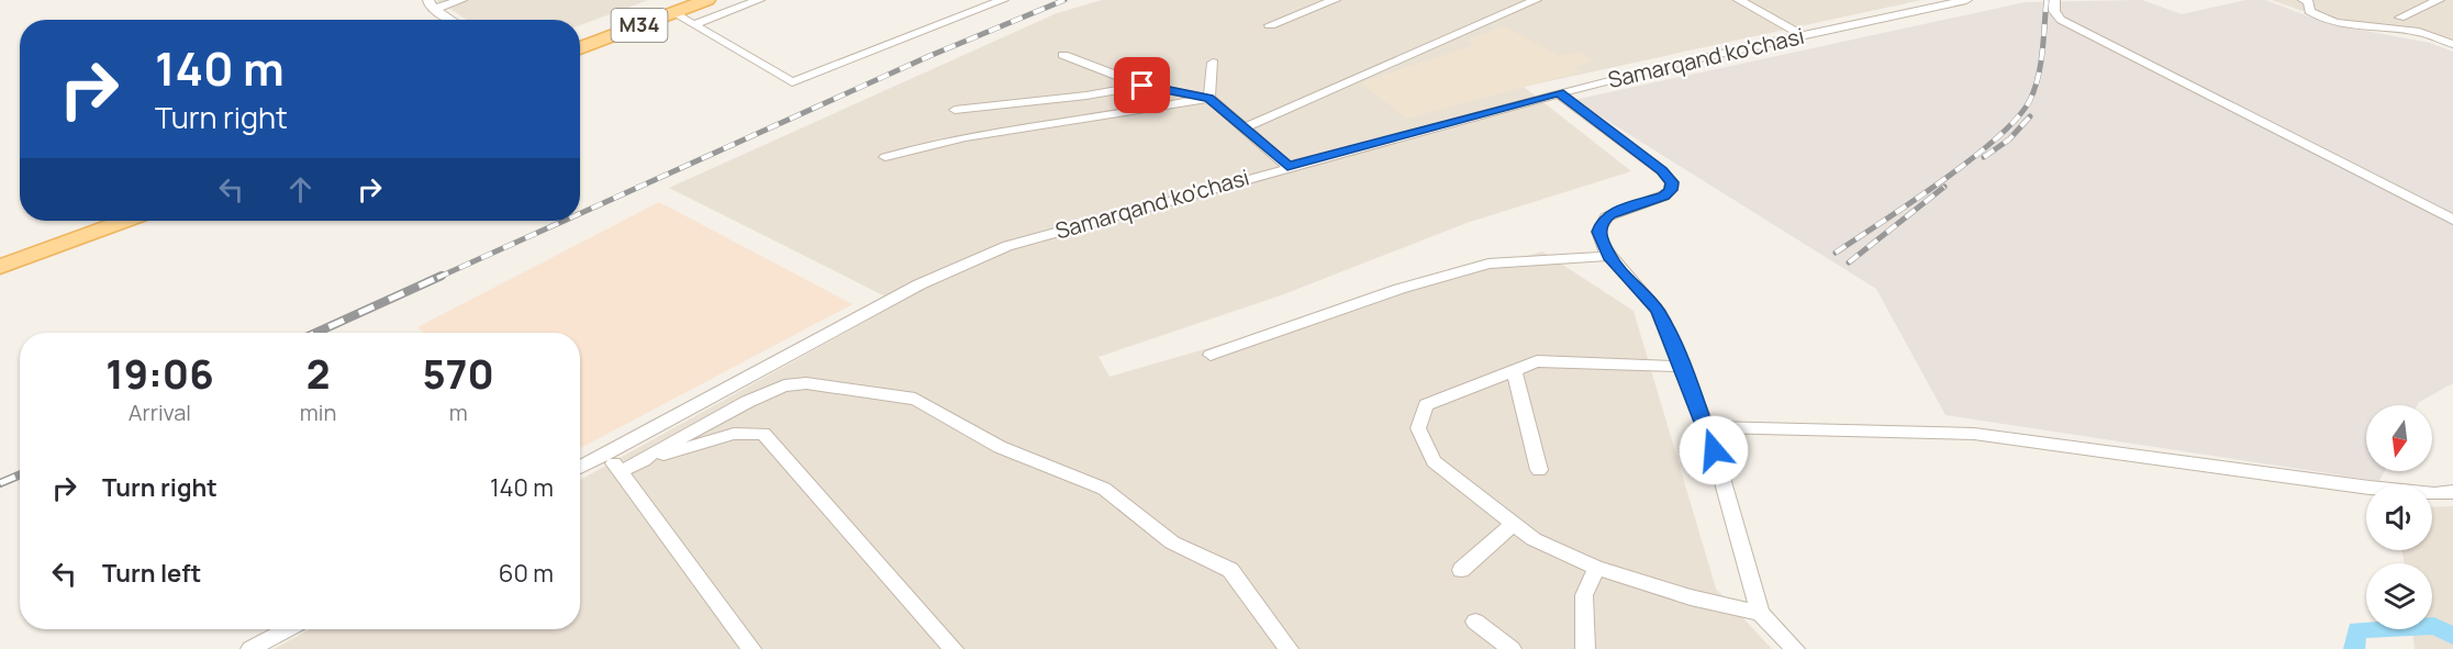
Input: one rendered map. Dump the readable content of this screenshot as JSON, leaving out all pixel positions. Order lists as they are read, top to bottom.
{
  "streets": {
    "main road": ["M34"],
    "street": ["Samarqand ko'chasi"]
  },
  "north": "bottom",
  "page": {
    "turn": ["140 m", "Turn right"],
    "eta": [
      "19:06",
      "Arrival",
      "2",
      "min",
      "570",
      "m"
    ],
    "list": [
      {
        "name": "Turn right",
        "value": "140 m"
      },
      {
        "name": "Turn left",
        "value": "60 m"
      }
    ]
  }
}
